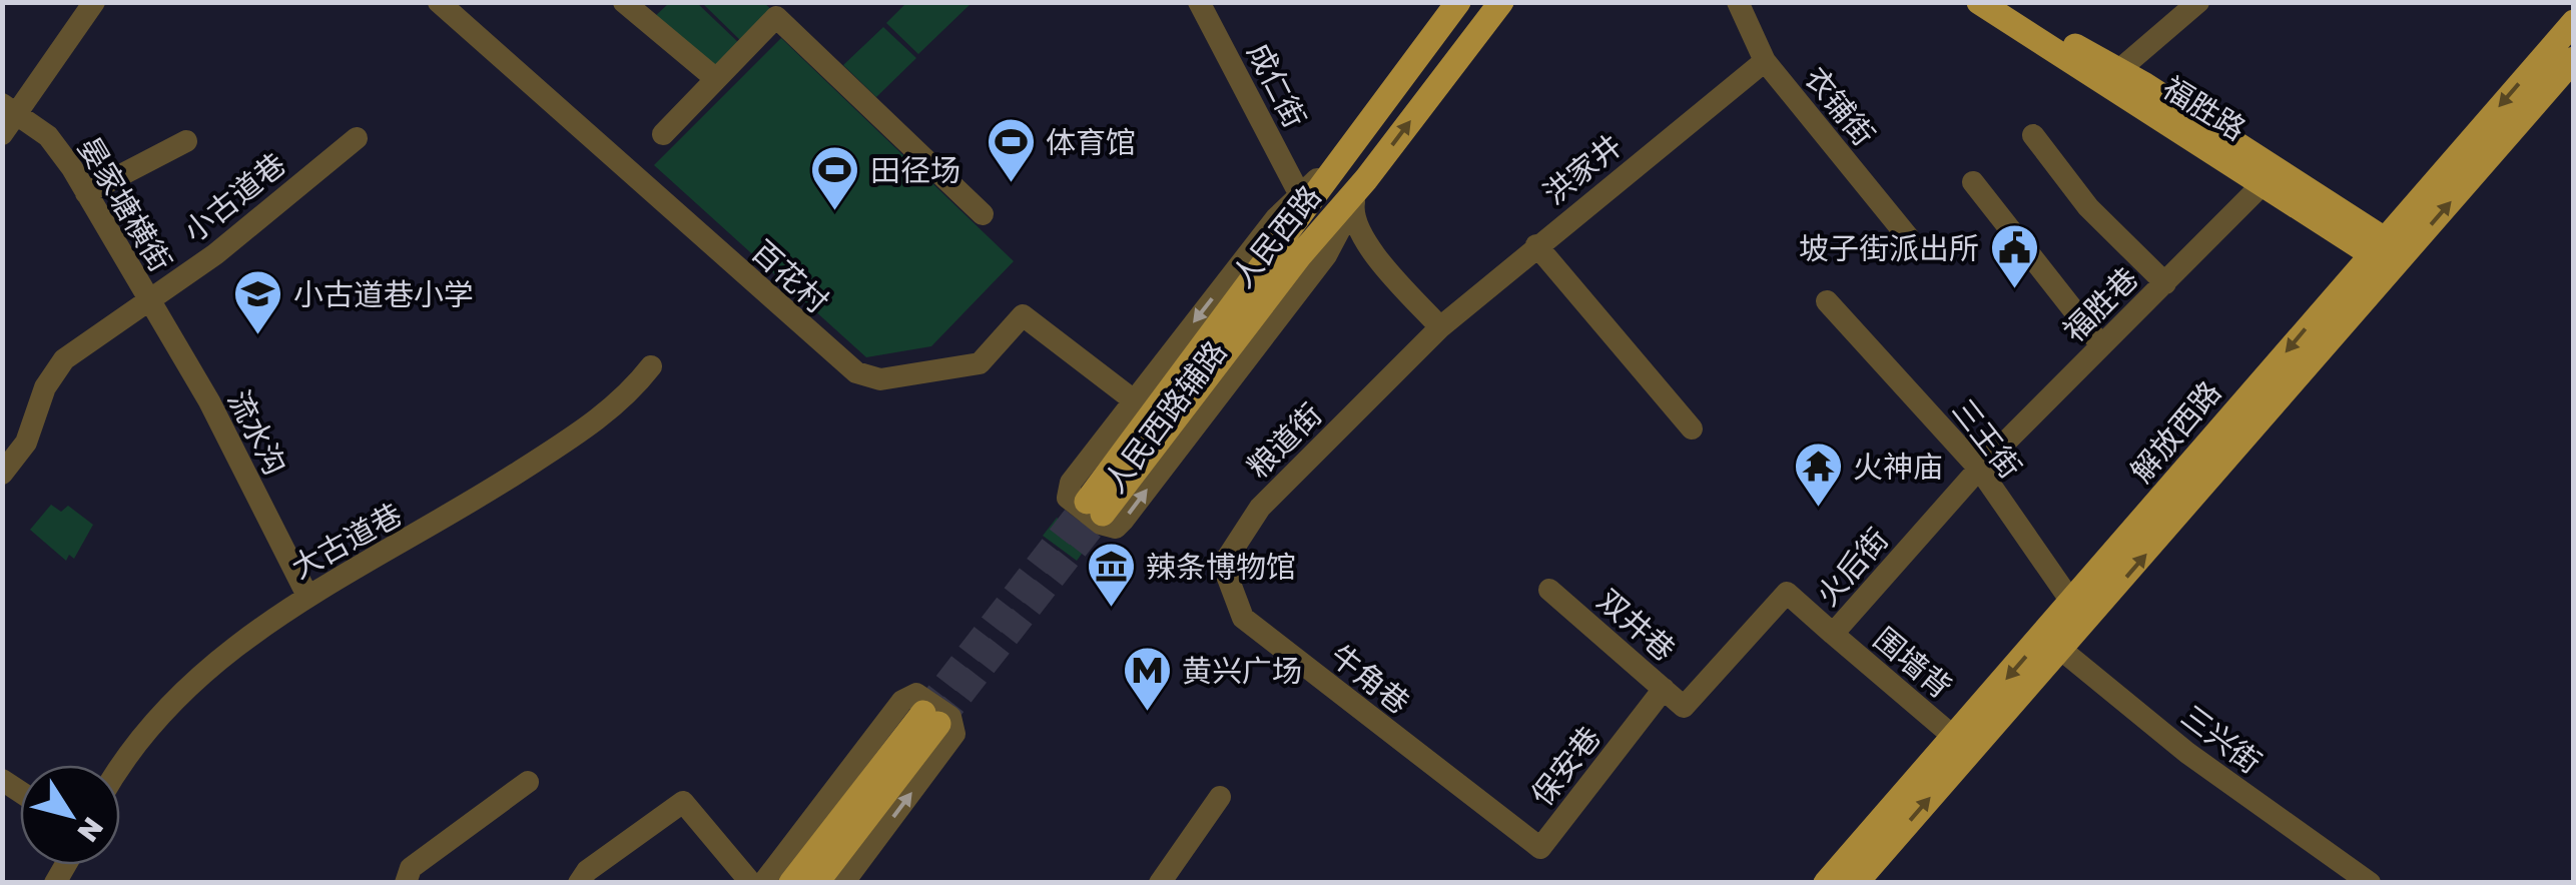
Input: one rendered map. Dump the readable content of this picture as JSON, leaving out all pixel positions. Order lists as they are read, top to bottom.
{
  "streets": {
    "main road": ["福胜路", "人民西路", "解放西路"],
    "street": [
      "成仁街",
      "衣铺街",
      "洪家井",
      "小古道巷",
      "晏家塘横街",
      "百花村",
      "福胜巷",
      "人民西路辅路",
      "流水沟",
      "三王街",
      "粮道街",
      "大古道巷",
      "火后街",
      "双井巷",
      "围墙背",
      "牛角巷",
      "三兴街",
      "保安巷"
    ]
  },
  "crossings": [
    ["成仁街", "人民西路辅路"],
    ["衣铺街", "洪家井"],
    ["福胜路", "福胜巷"],
    ["福胜路", "解放西路"],
    ["洪家井", "粮道街"],
    ["小古道巷", "晏家塘横街"],
    ["小古道巷", "流水沟"],
    ["晏家塘横街", "流水沟"],
    ["人民西路", "人民西路辅路"],
    ["百花村", "人民西路辅路"],
    ["福胜巷", "三王街"],
    ["福胜巷", "火后街"],
    ["解放西路", "三王街"],
    ["解放西路", "围墙背"],
    ["解放西路", "三兴街"],
    ["流水沟", "大古道巷"],
    ["三王街", "火后街"],
    ["粮道街", "牛角巷"],
    ["火后街", "双井巷"],
    ["火后街", "围墙背"],
    ["双井巷", "保安巷"],
    ["牛角巷", "保安巷"]
  ],
  "places": {
    "sports": ["体育馆", "田径场"],
    "public building": ["坡子街派出所"],
    "school or university": ["小古道巷小学"],
    "temple": ["火神庙"],
    "museum": ["辣条博物馆"],
    "metro station": ["黄兴广场"]
  },
  "north": "bottom right"
}
